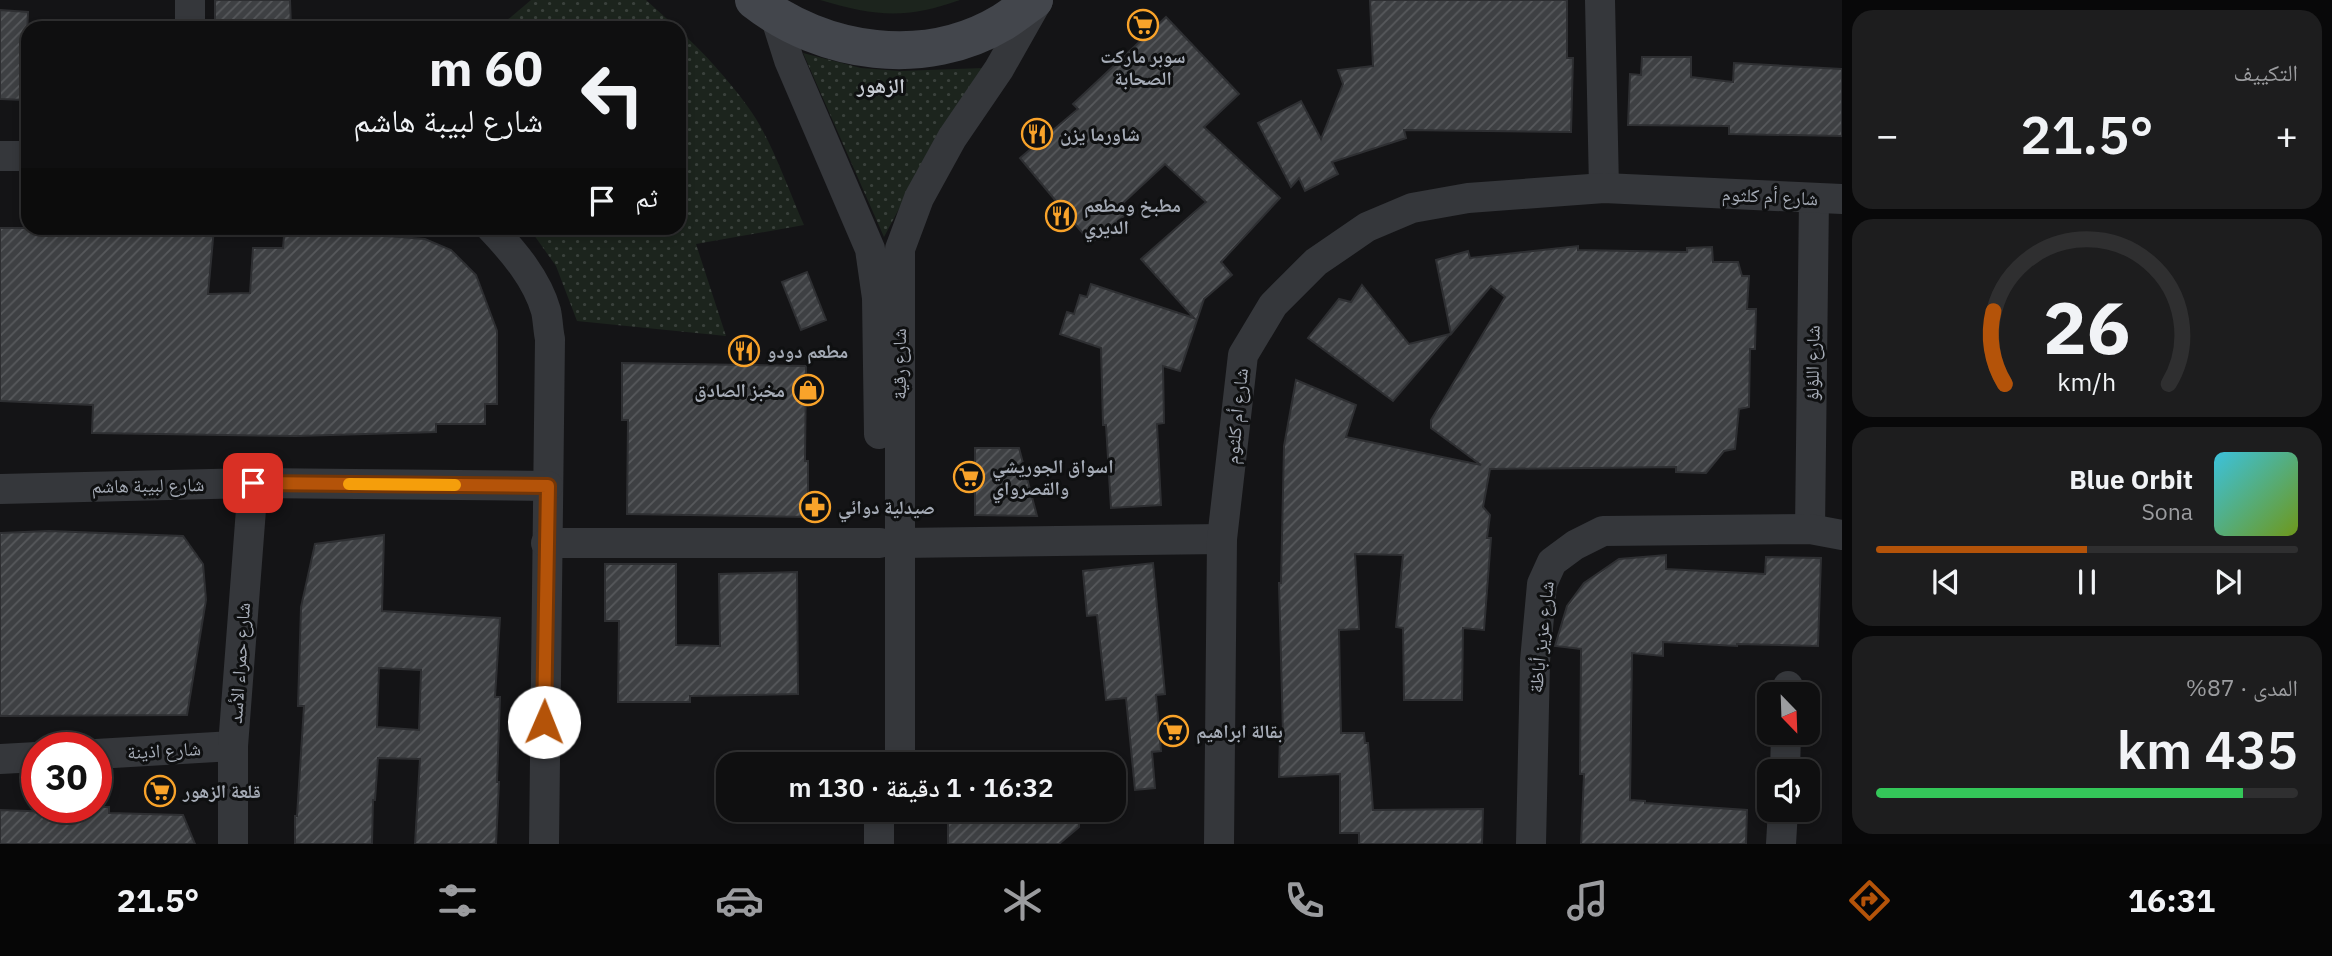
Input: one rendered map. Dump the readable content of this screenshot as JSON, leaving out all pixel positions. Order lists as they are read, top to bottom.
{
  "streets": {
    "street": [
      "شارع أم كلثوم",
      "شارع اللؤلؤ",
      "شارع رقية",
      "شارع لبيبة هاشم",
      "شارع عزيز أباظة",
      "شارع حمراء الأسد",
      "شارع اذينة"
    ]
  },
  "crossings": [
    ["شارع أم كلثوم", "شارع اللؤلؤ"],
    ["شارع اللؤلؤ", "شارع عزيز أباظة"],
    ["شارع لبيبة هاشم", "شارع حمراء الأسد"],
    ["شارع حمراء الأسد", "شارع اذينة"]
  ],
  "districts": ["الزهور"],
  "places": {
    "supermarket": [
      "سوبر ماركت الصحابة",
      "اسواق الجوريشي والقصرواي",
      "بقالة ابراهيم",
      "قلعة الزهور"
    ],
    "restaurant": ["شاورما يزن", "مطبخ ومطعم الديري", "مطعم دودو"],
    "shop": ["مخبز الصادق"],
    "pharmacy": ["صيدلية دوائي"]
  },
  "north": "bottom right",
  "page": {
    "tile": [
      "التكييف",
      ["المدى · 87%", "435 km"]
    ],
    "turn": ["60 m", "شارع لبيبة هاشم"],
    "heat": ["−", "21.5°", "+"],
    "then": "ثم",
    "song": ["Blue Orbit", "Sona"],
    "limit": "30",
    "trip": "16:32 · 1 دقيقة · 130 m",
    "tabs": ["16:31", "21.5°"],
    "gauge": ["26", "km/h"]
  }
}
